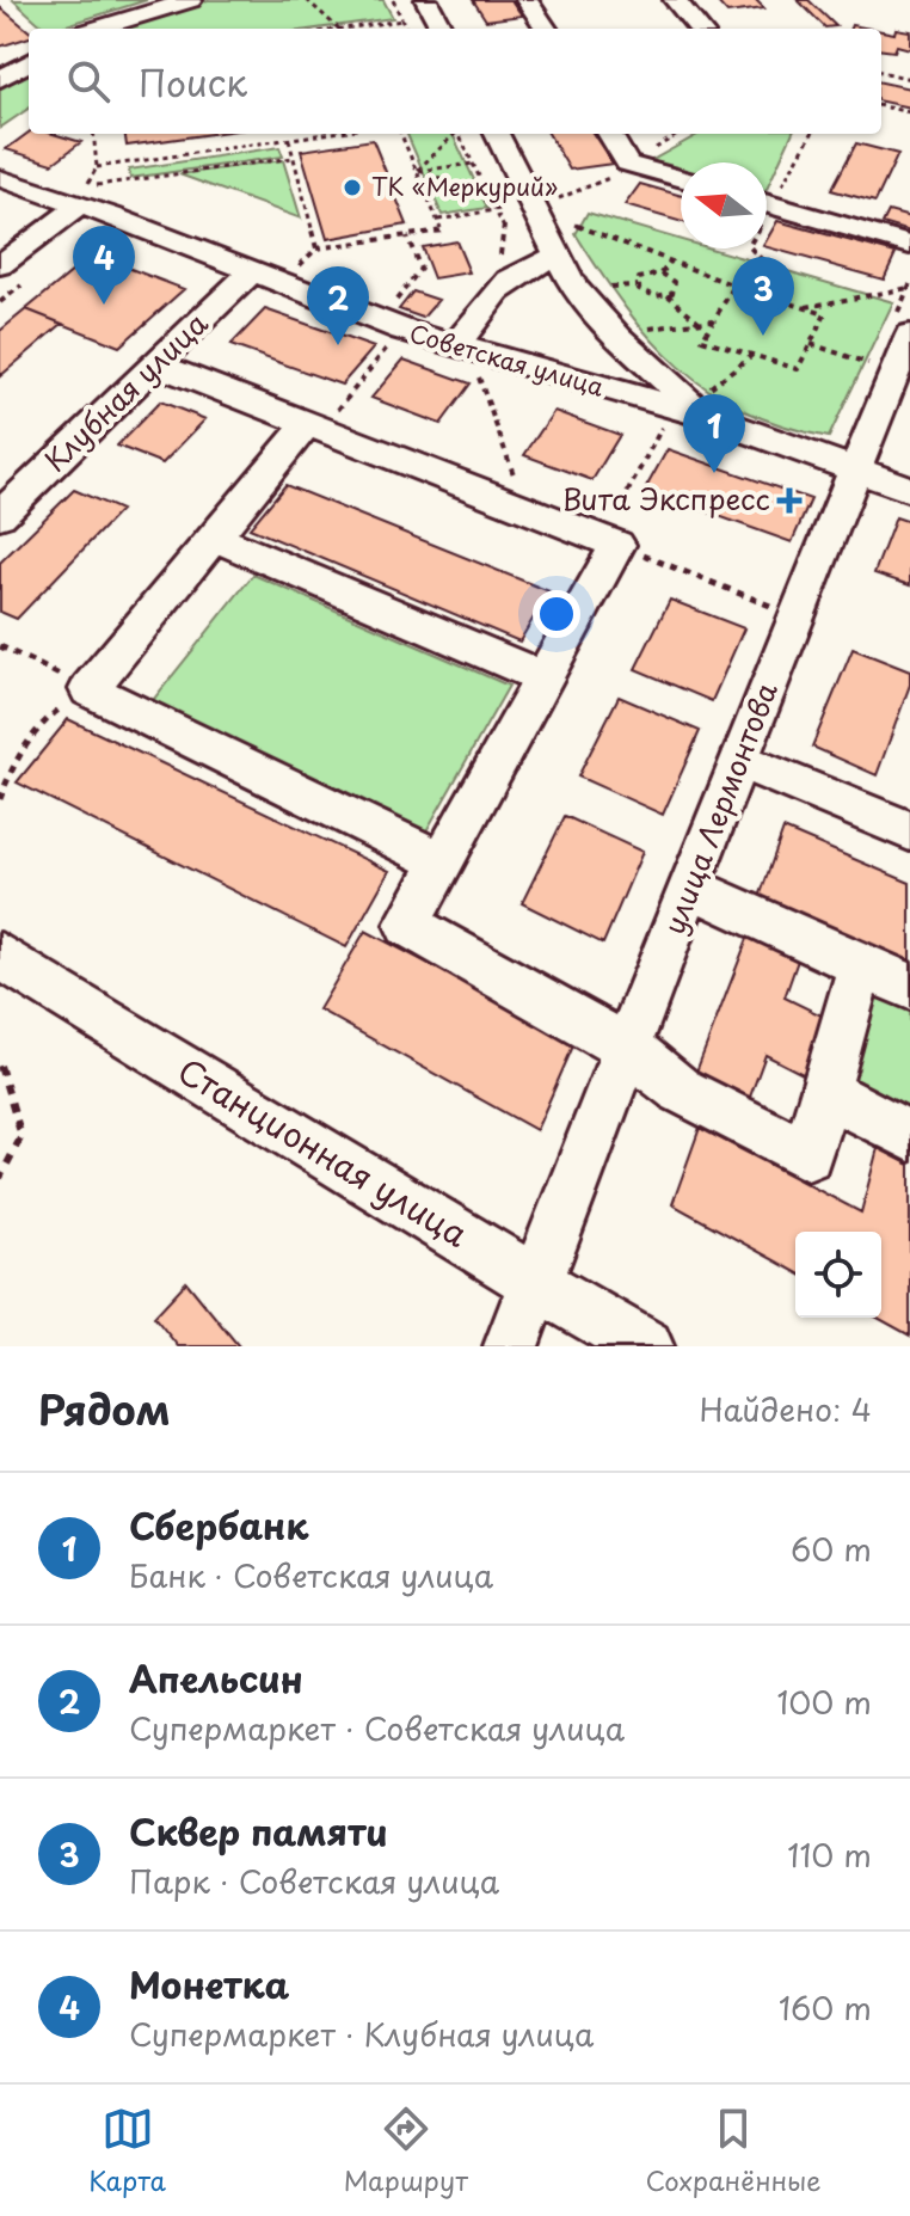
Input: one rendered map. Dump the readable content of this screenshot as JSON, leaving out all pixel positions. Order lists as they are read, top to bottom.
{
  "streets": {
    "street": [
      "Советская улица",
      "Клубная улица",
      "улица Лермонтова",
      "Станционная улица"
    ]
  },
  "crossings": [
    ["Советская улица", "Клубная улица"],
    ["Советская улица", "улица Лермонтова"],
    ["улица Лермонтова", "Станционная улица"]
  ],
  "places": {
    "other": ["ТК «Меркурий»"],
    "health": ["Вита Экспресс"]
  },
  "north": "left",
  "page": {
    "search": "Поиск",
    "pins": [
      "4",
      "3",
      "2",
      "1"
    ],
    "heading": ["Рядом", "Найдено: 4"],
    "list": [
      {
        "mark": "1",
        "name": "Сбербанк",
        "note": "Банк · Советская улица",
        "value": "60 m"
      },
      {
        "mark": "2",
        "name": "Апельсин",
        "note": "Супермаркет · Советская улица",
        "value": "100 m"
      },
      {
        "mark": "3",
        "name": "Сквер памяти",
        "note": "Парк · Советская улица",
        "value": "110 m"
      },
      {
        "mark": "4",
        "name": "Монетка",
        "note": "Супермаркет · Клубная улица",
        "value": "160 m"
      }
    ],
    "nav": ["Карта", "Маршрут", "Сохранённые"]
  }
}
